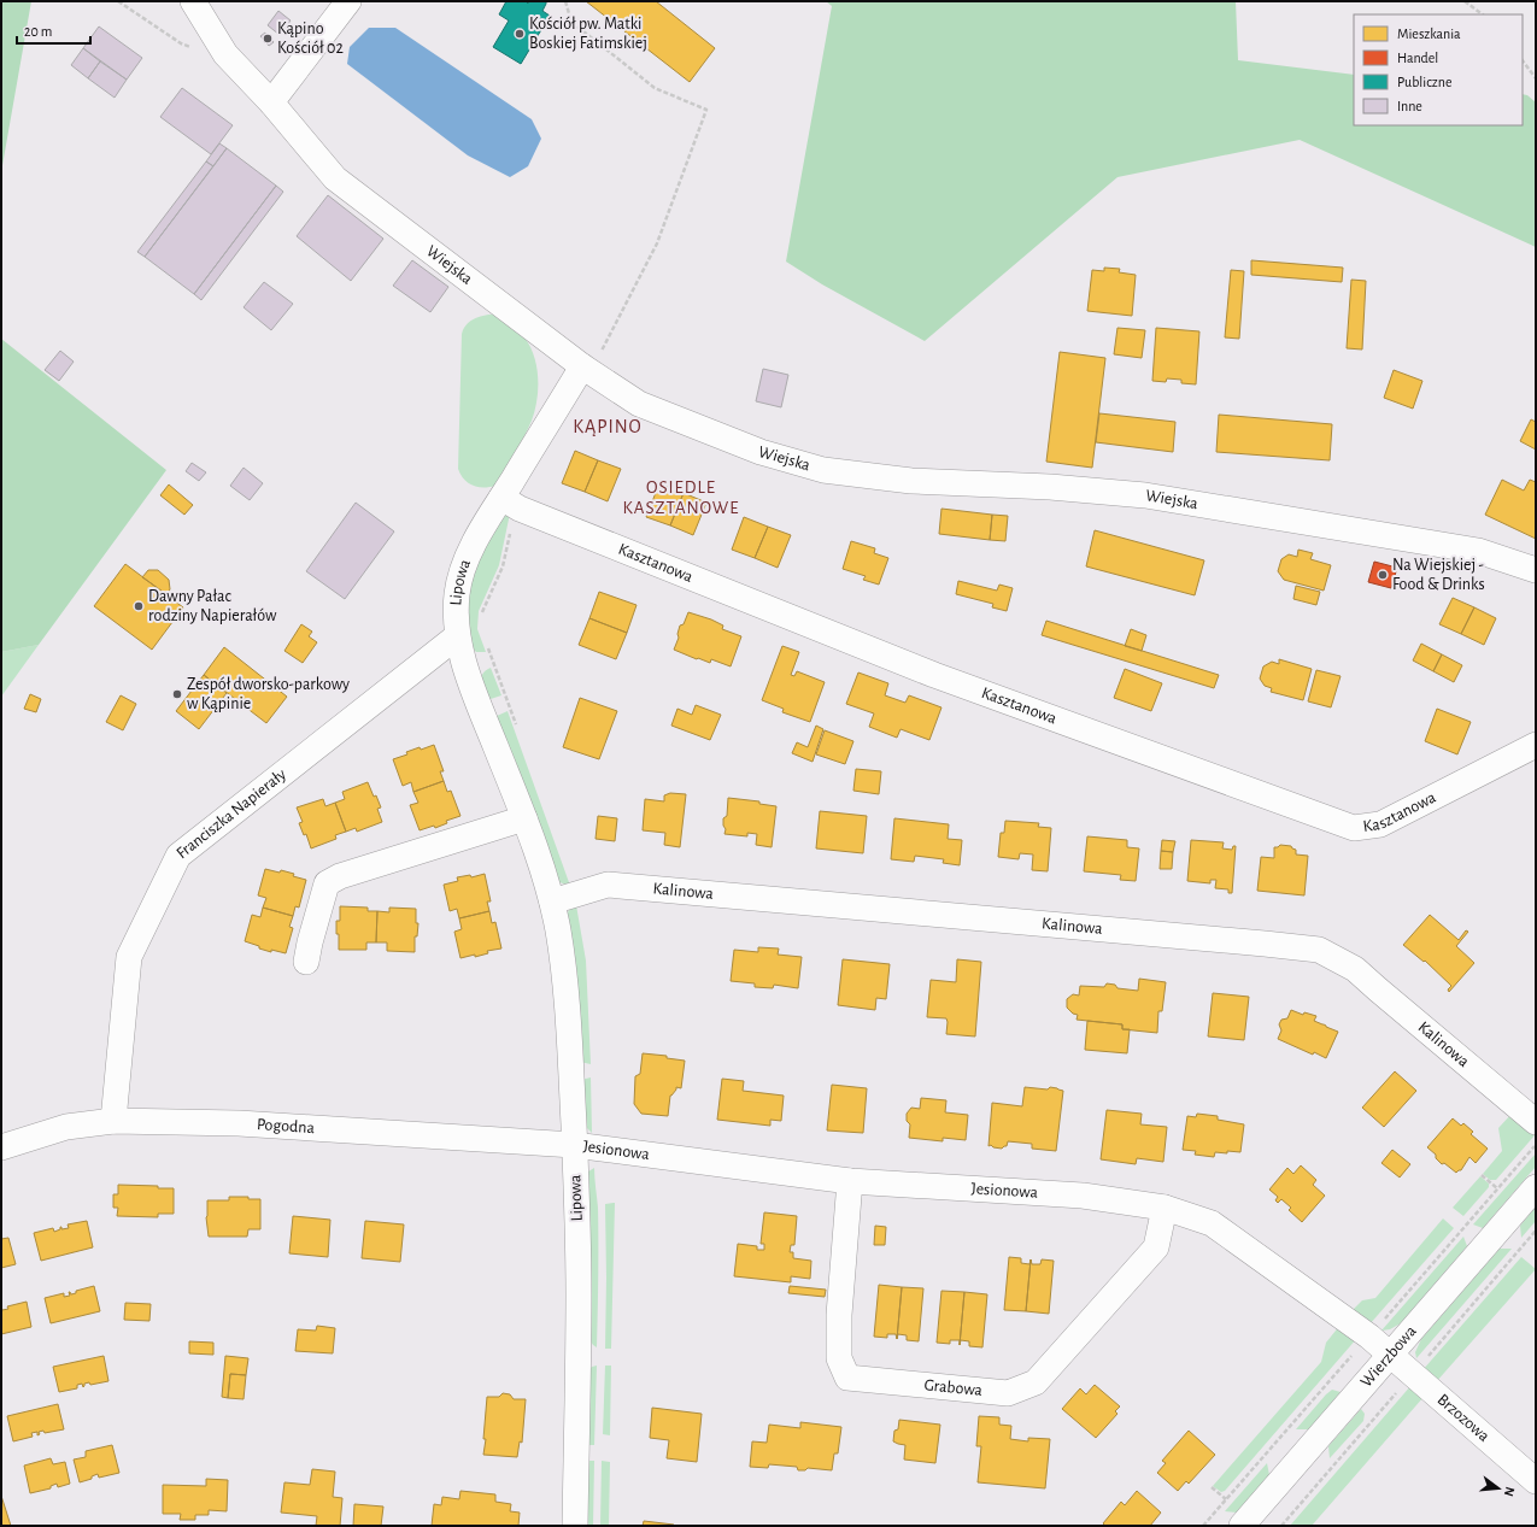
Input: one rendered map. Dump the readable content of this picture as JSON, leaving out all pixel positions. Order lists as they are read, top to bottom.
{
  "streets": {
    "street": [
      "Wiejska",
      "Kasztanowa",
      "Lipowa",
      "Franciszka Napierały",
      "Kalinowa",
      "Pogodna",
      "Jesionowa",
      "Wierzbowa",
      "Grabowa",
      "Brzozowa"
    ]
  },
  "crossings": [
    ["Wiejska", "Lipowa"],
    ["Kasztanowa", "Lipowa"],
    ["Lipowa", "Franciszka Napierały"],
    ["Lipowa", "Kalinowa"],
    ["Lipowa", "Pogodna"],
    ["Lipowa", "Jesionowa"],
    ["Franciszka Napierały", "Pogodna"],
    ["Pogodna", "Jesionowa"],
    ["Jesionowa", "Wierzbowa"],
    ["Jesionowa", "Grabowa"],
    ["Jesionowa", "Brzozowa"],
    ["Wierzbowa", "Brzozowa"]
  ],
  "districts": ["KĄPINO", "OSIEDLE KASZTANOWE"],
  "places": [
    "Kościół pw. Matki Boskiej Fatimskiej",
    "Kąpino Kościół 02",
    "Na Wiejskiej - Food & Drinks",
    "Dawny Pałac rodziny Napierałów",
    "Zespół dworsko-parkowy w Kąpinie"
  ],
  "legend": [
    "Mieszkania",
    "Handel",
    "Publiczne",
    "Inne"
  ],
  "scale_bar": "20 m",
  "north": "right"
}
